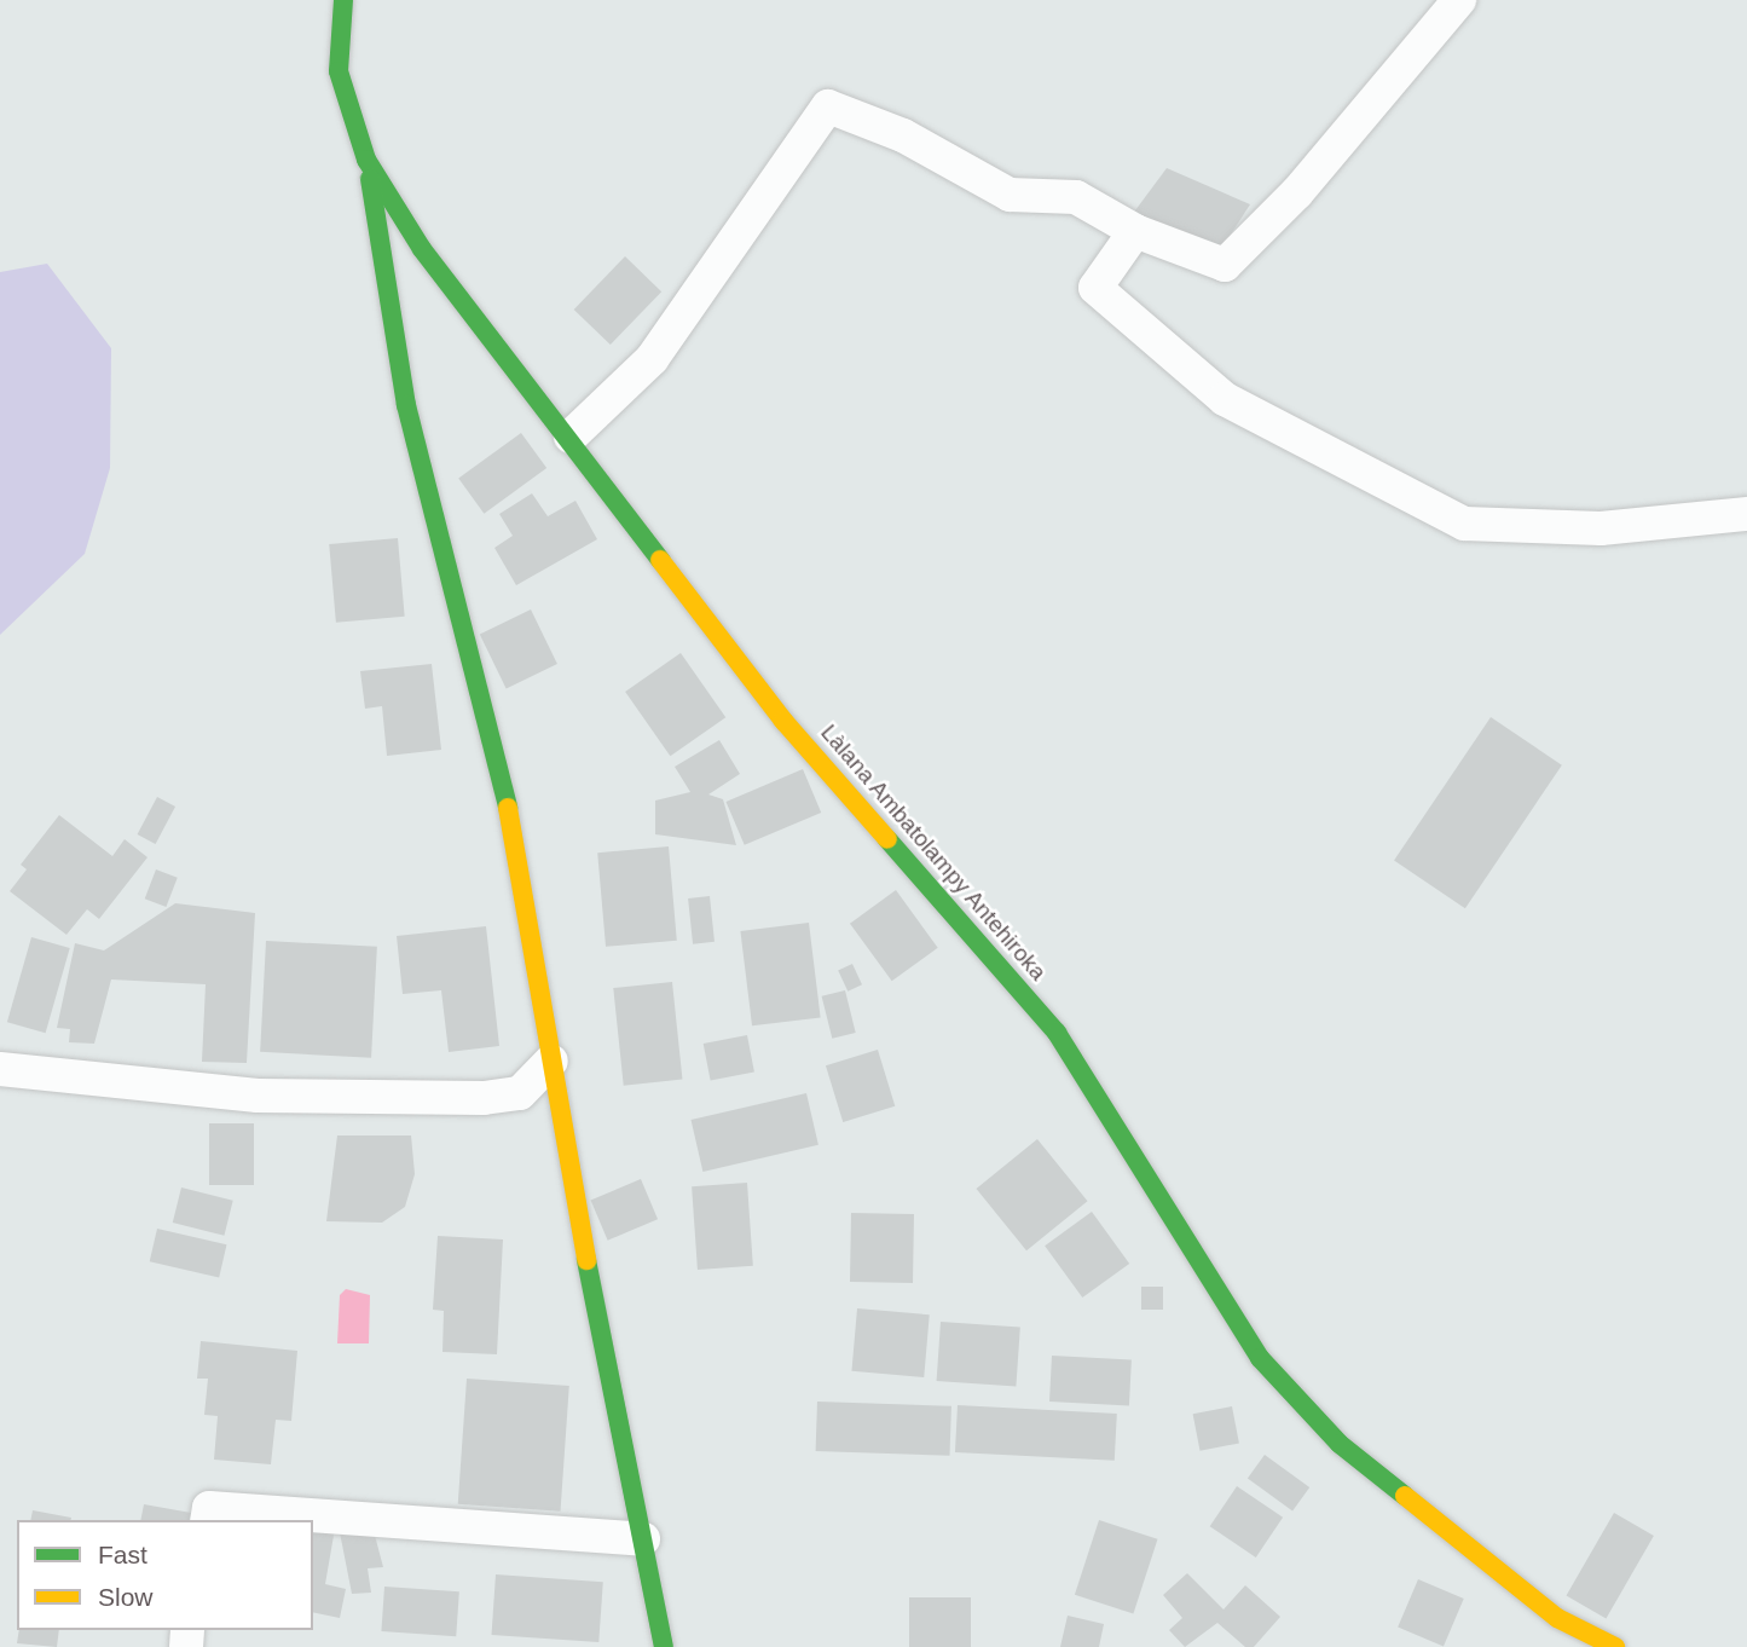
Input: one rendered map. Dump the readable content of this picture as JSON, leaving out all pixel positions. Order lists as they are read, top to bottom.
{
  "streets": {
    "street": ["Làlana Ambatolampy Antehiroka"]
  },
  "legend": ["Fast", "Slow"]
}
